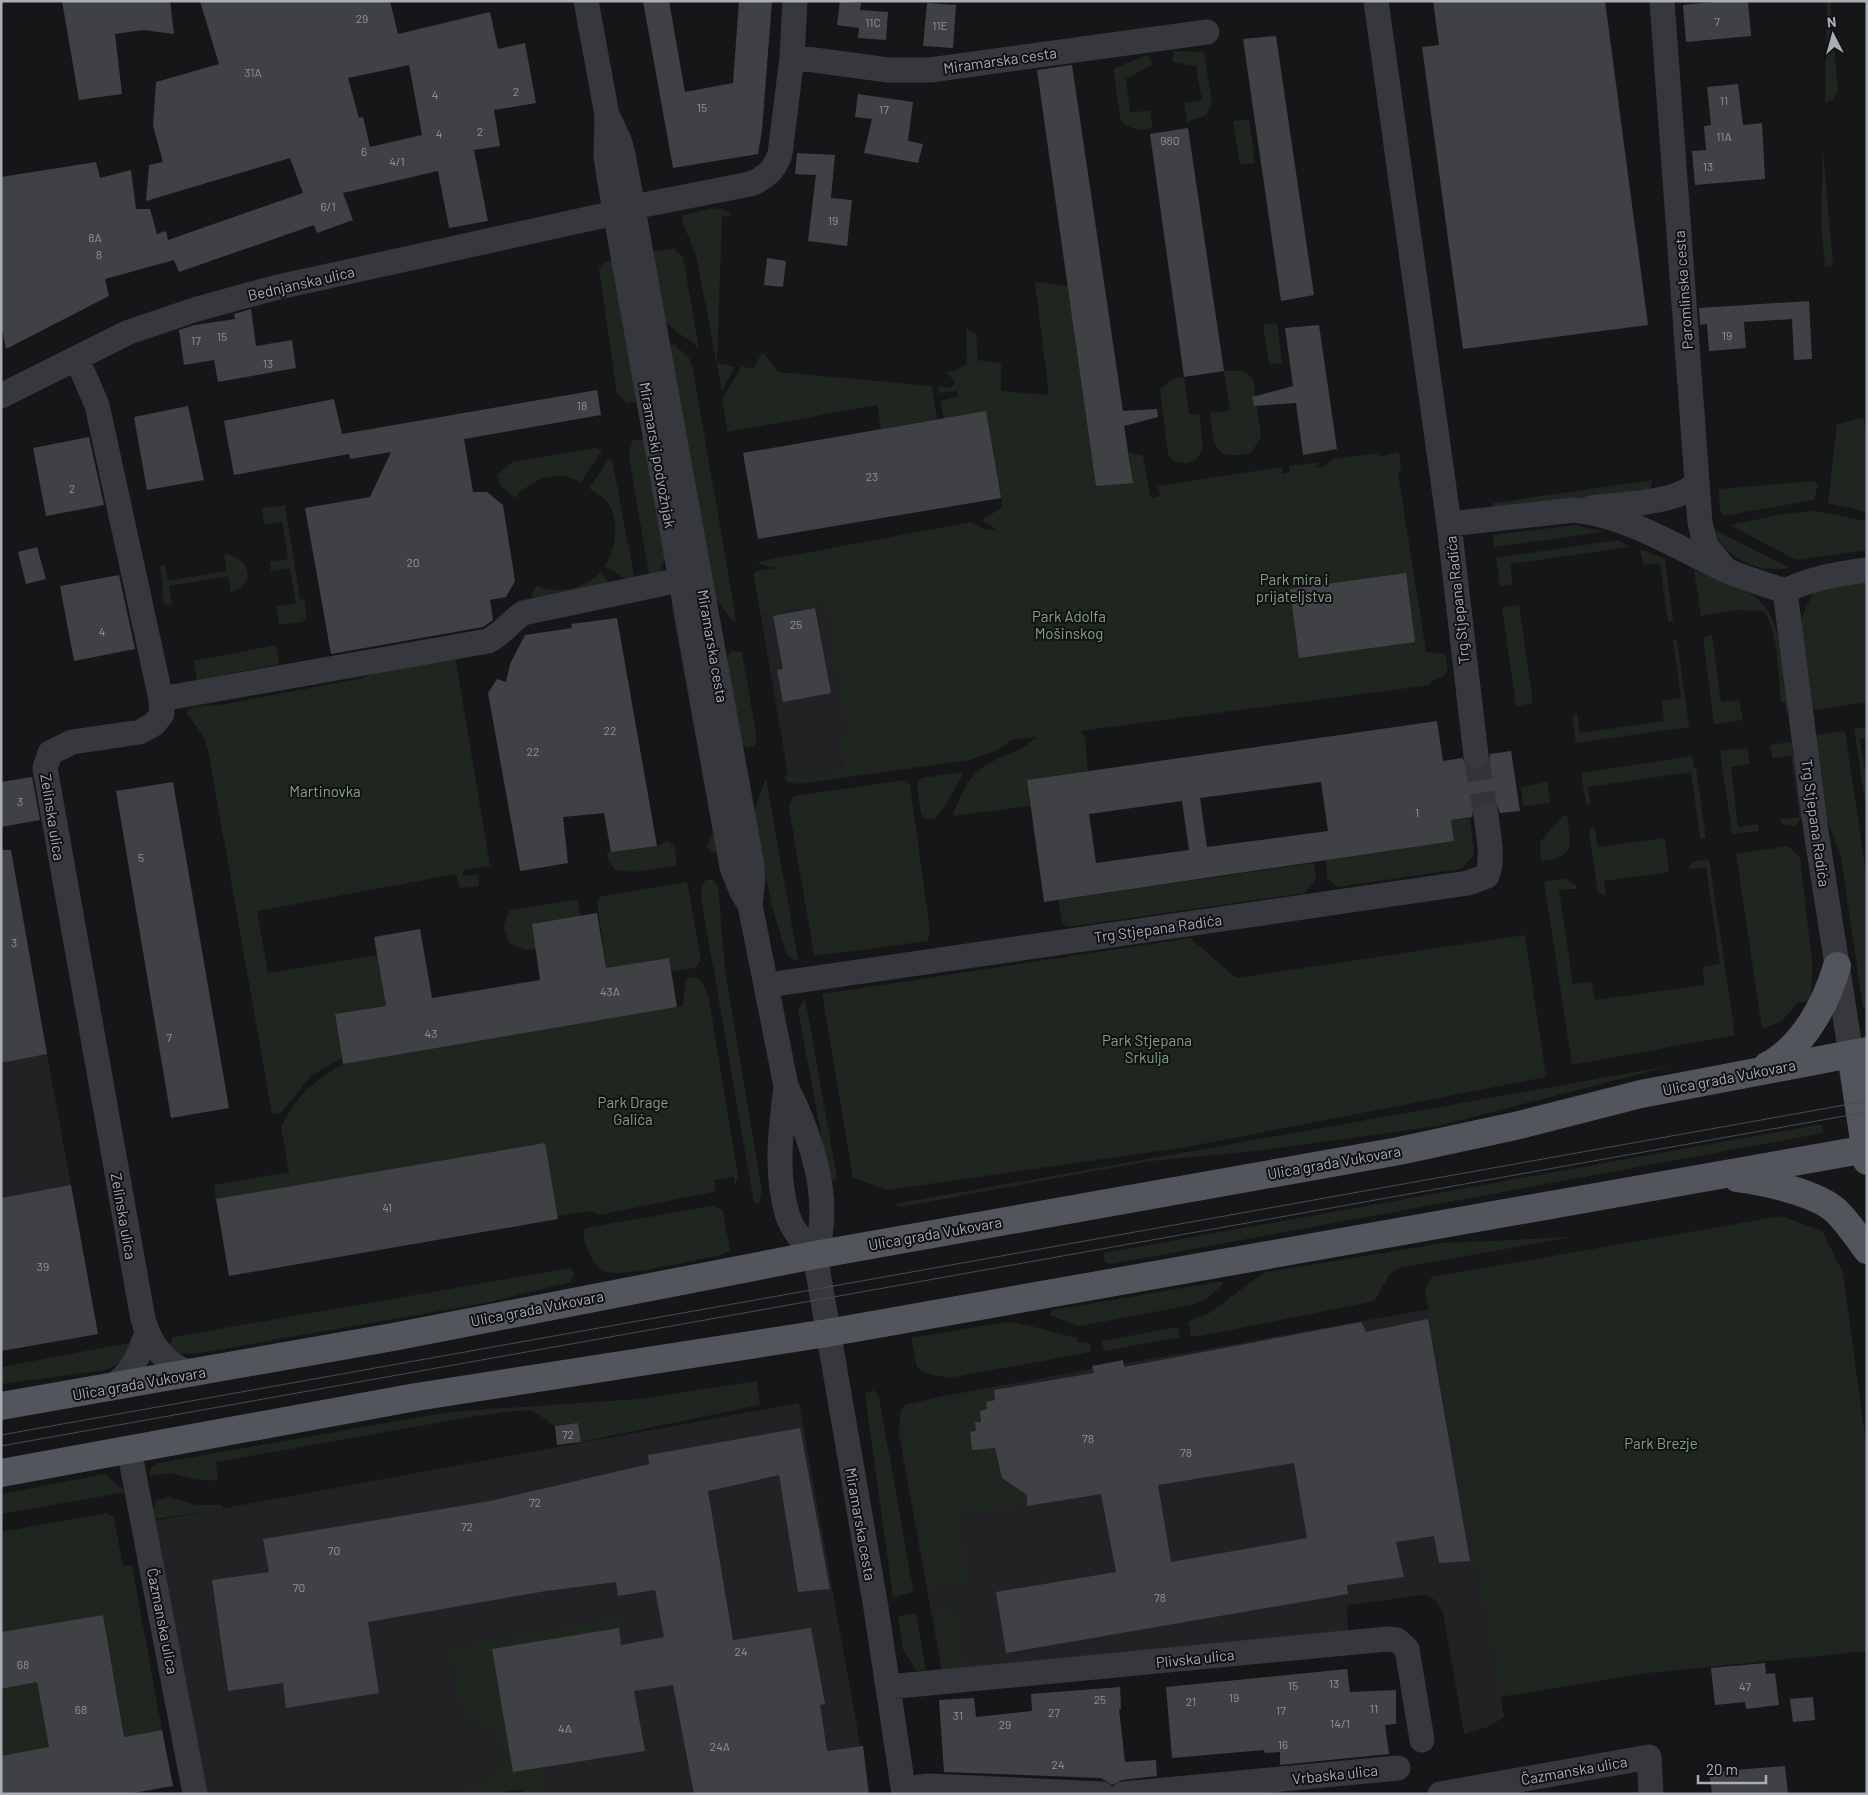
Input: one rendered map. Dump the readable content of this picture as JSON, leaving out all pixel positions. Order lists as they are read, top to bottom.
{
  "streets": {
    "main road": ["Ulica grada Vukovara"],
    "street": [
      "Miramarska cesta",
      "Bednjanska ulica",
      "Paromlinska cesta",
      "Trg Stjepana Radića",
      "Zelinska ulica",
      "Čazmanska ulica",
      "Plivska ulica",
      "Vrbaska ulica"
    ]
  },
  "crossings": [
    ["Miramarska cesta", "Bednjanska ulica"],
    ["Miramarska cesta", "Trg Stjepana Radića"],
    ["Miramarska cesta", "Ulica grada Vukovara"],
    ["Miramarska cesta", "Plivska ulica"],
    ["Bednjanska ulica", "Zelinska ulica"],
    ["Paromlinska cesta", "Trg Stjepana Radića"],
    ["Trg Stjepana Radića", "Ulica grada Vukovara"],
    ["Zelinska ulica", "Ulica grada Vukovara"]
  ],
  "parks": [
    "Park mira i prijateljstva",
    "Park Adolfa Mošinskog",
    "Martinovka",
    "Park Stjepana Srkulja",
    "Park Drage Galića",
    "Park Brezje"
  ],
  "house_numbers": [
    "29",
    "7",
    "11C",
    "11E",
    "31A",
    "2",
    "4",
    "11",
    "15",
    "17",
    "2",
    "4",
    "11A",
    "980",
    "6",
    "4/1",
    "13",
    "6/1",
    "19",
    "8A",
    "8",
    "19",
    "15",
    "17",
    "13",
    "18",
    "23",
    "2",
    "20",
    "25",
    "4",
    "22",
    "22",
    "3",
    "1",
    "5",
    "3",
    "43A",
    "43",
    "7",
    "41",
    "39",
    "72",
    "78",
    "78",
    "72",
    "72",
    "70",
    "70",
    "78",
    "24",
    "68",
    "13",
    "15",
    "47",
    "19",
    "25",
    "21",
    "11",
    "68",
    "17",
    "27",
    "31",
    "14/1",
    "29",
    "4A",
    "16",
    "24A",
    "24"
  ],
  "scale_bar": "20 m",
  "north": "top"
}
